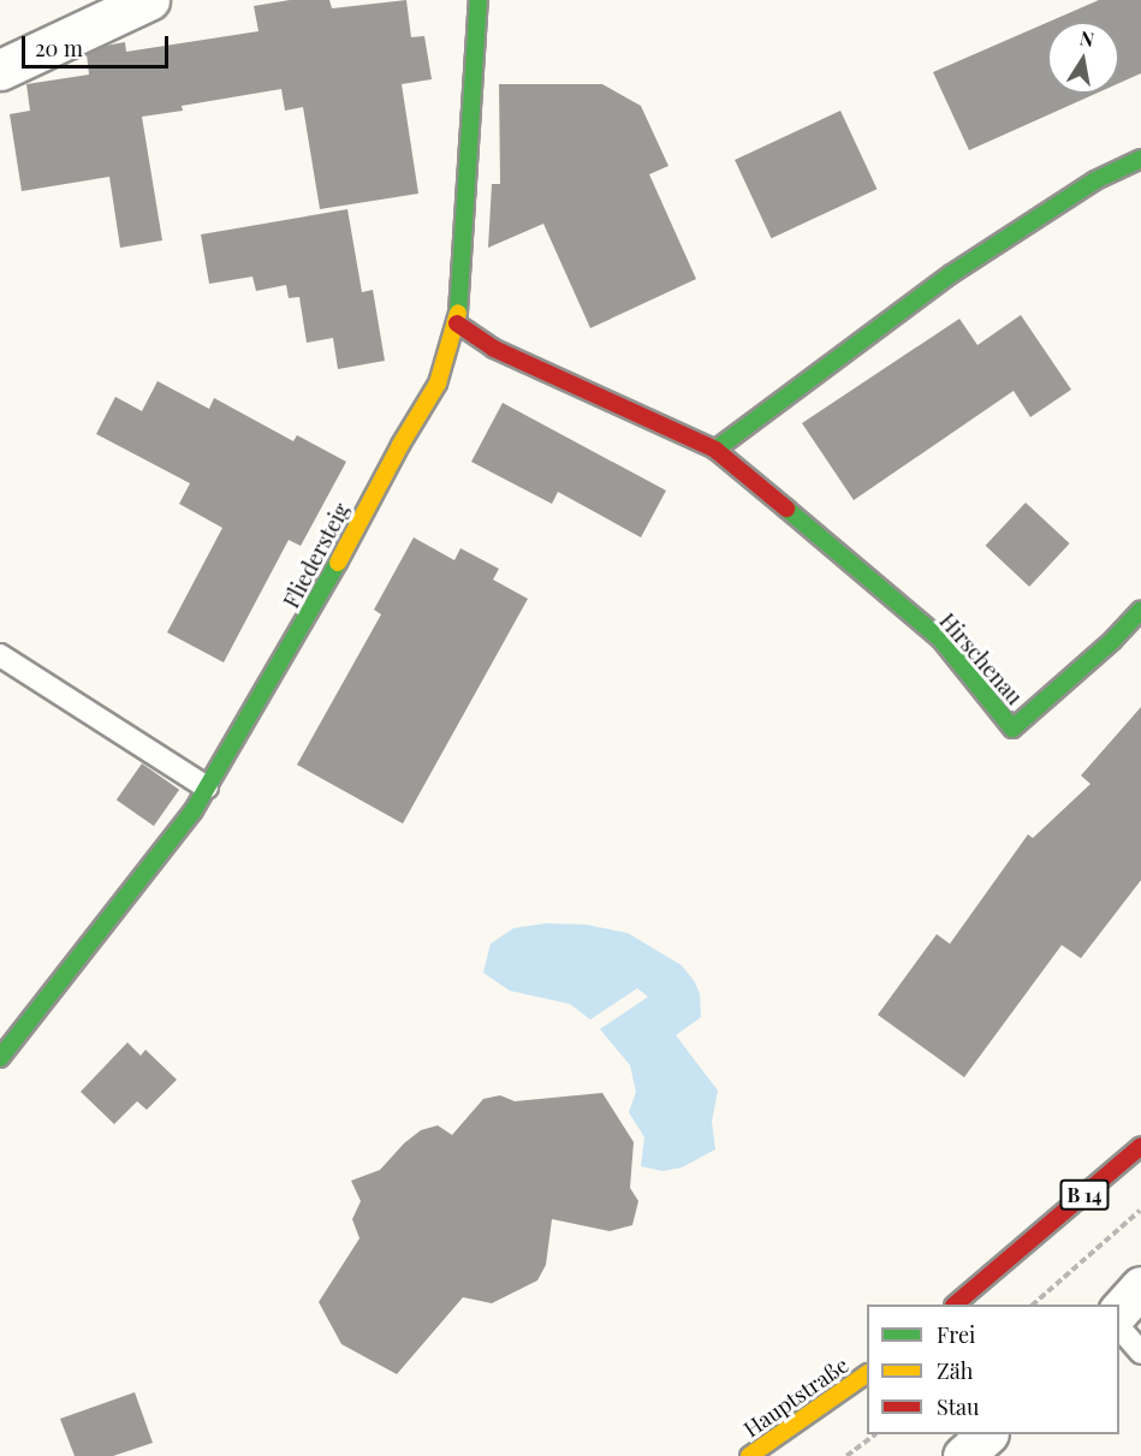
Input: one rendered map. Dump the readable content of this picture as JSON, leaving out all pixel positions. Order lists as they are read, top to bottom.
{
  "streets": {
    "street": [
      "Fliedersteig",
      "Hirschenau",
      "B 14",
      "Hauptstraße"
    ]
  },
  "crossings": [
    ["Fliedersteig", "Hirschenau"]
  ],
  "legend": ["Frei", "Zäh", "Stau"],
  "scale_bar": "20 m",
  "north": "top"
}
